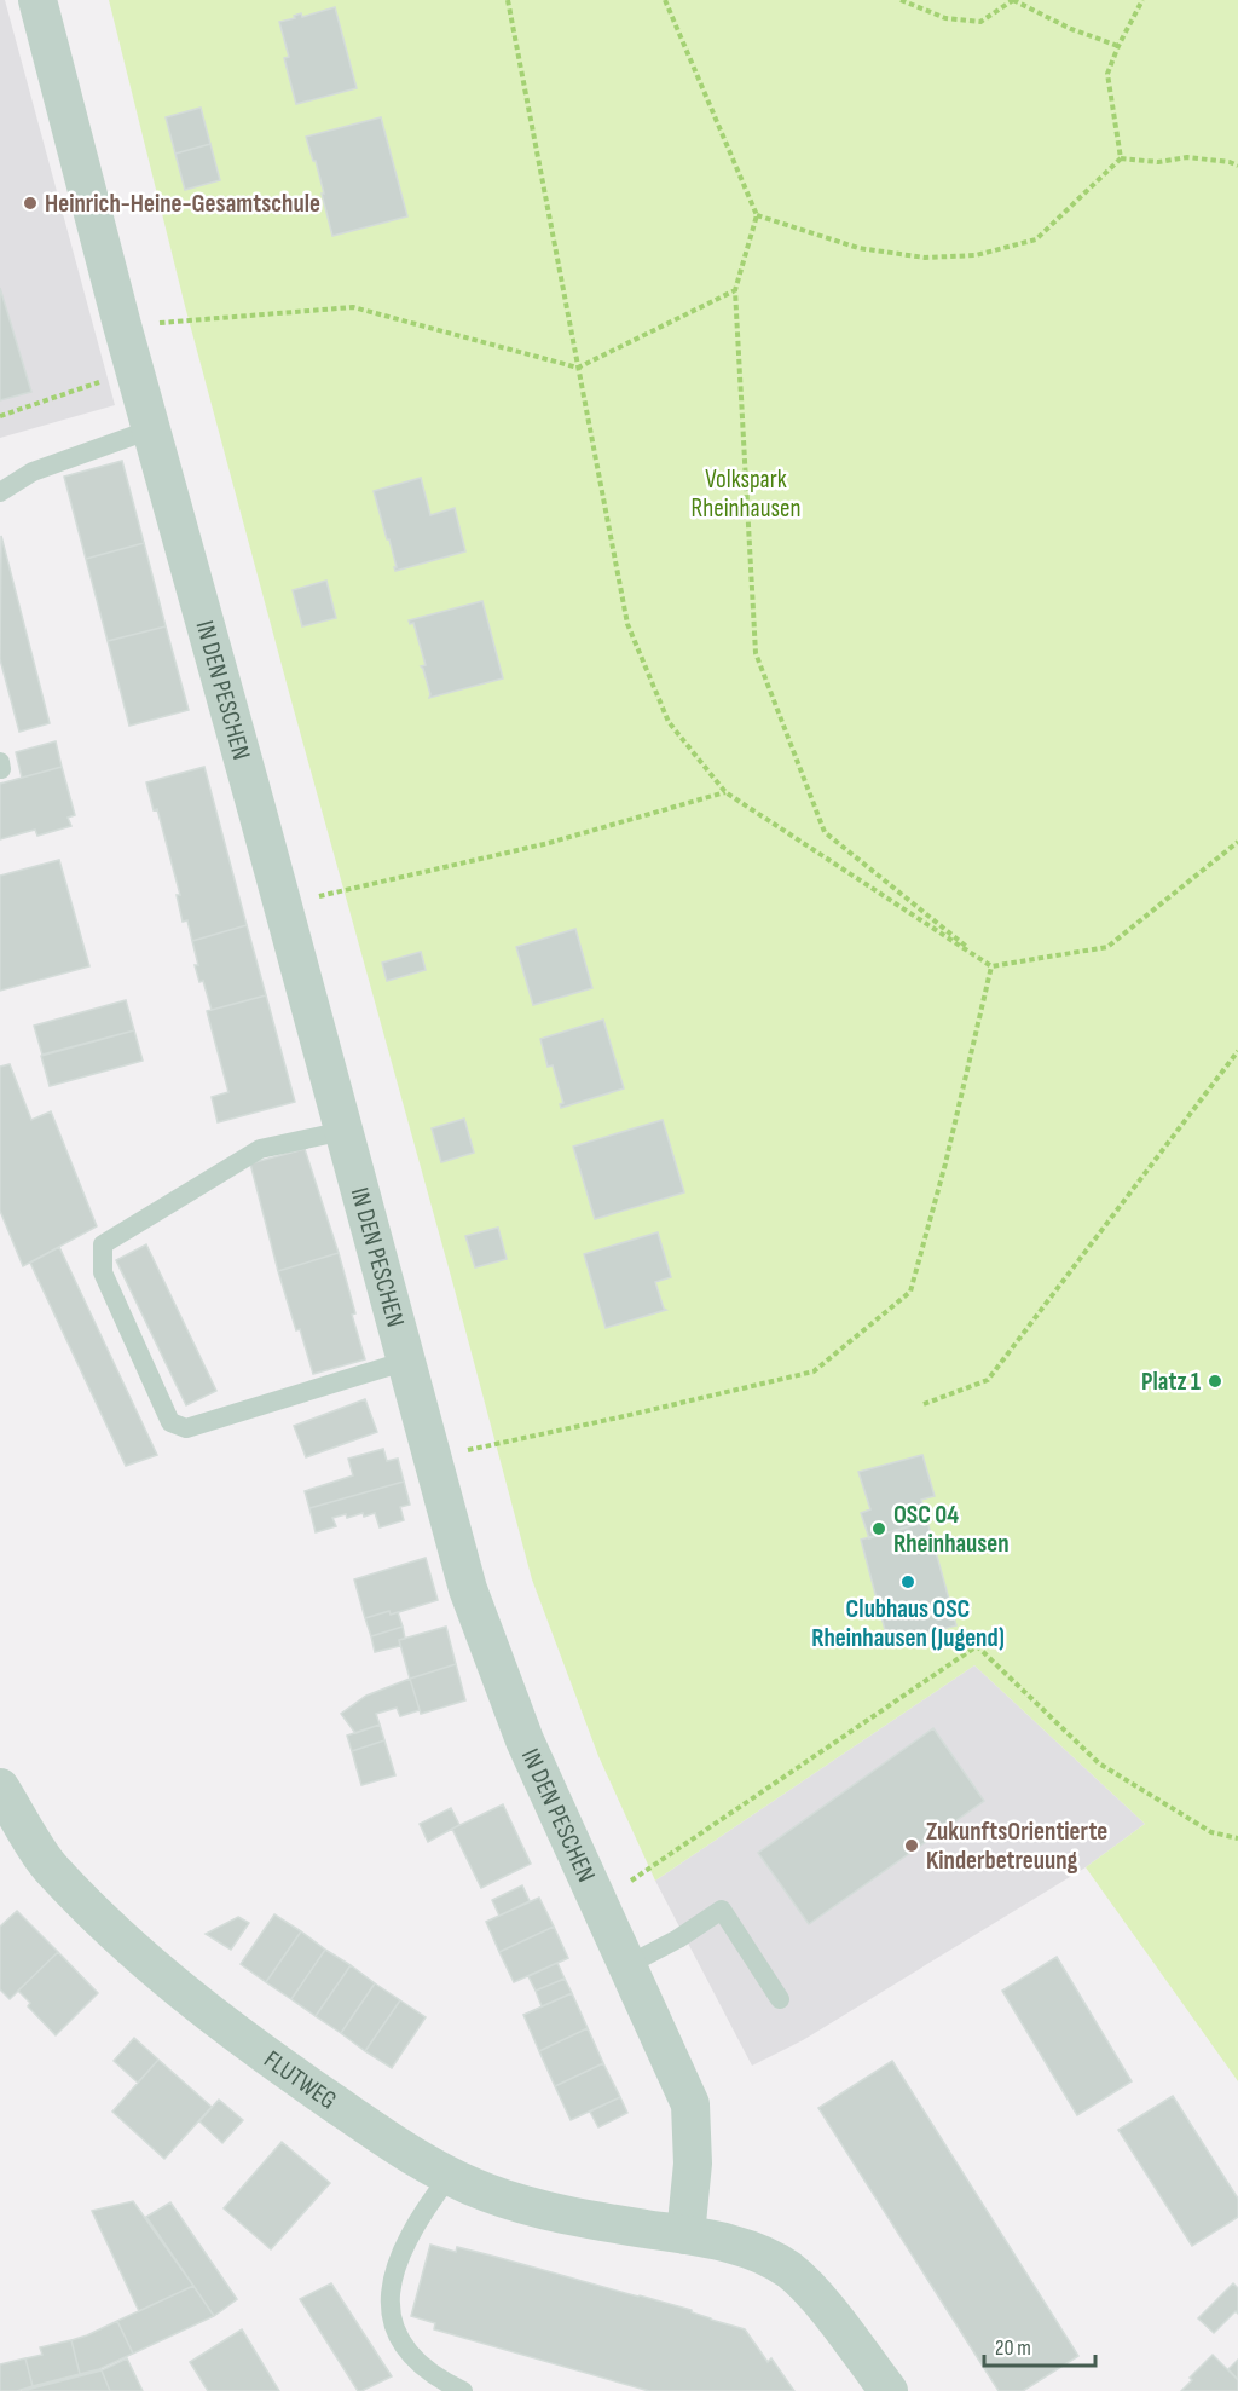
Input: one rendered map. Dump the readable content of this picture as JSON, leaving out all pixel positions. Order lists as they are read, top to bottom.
{
  "streets": {
    "street": ["IN DEN PESCHEN", "FLUTWEG"]
  },
  "crossings": [
    ["IN DEN PESCHEN", "FLUTWEG"]
  ],
  "parks": ["Volkspark Rheinhausen"],
  "places": [
    "Heinrich-Heine-Gesamtschule",
    "Platz 1",
    "OSC 04 Rheinhausen",
    "Clubhaus OSC Rheinhausen (Jugend)",
    "ZukunftsOrientierte Kinderbetreuung"
  ],
  "scale_bar": "20 m"
}
